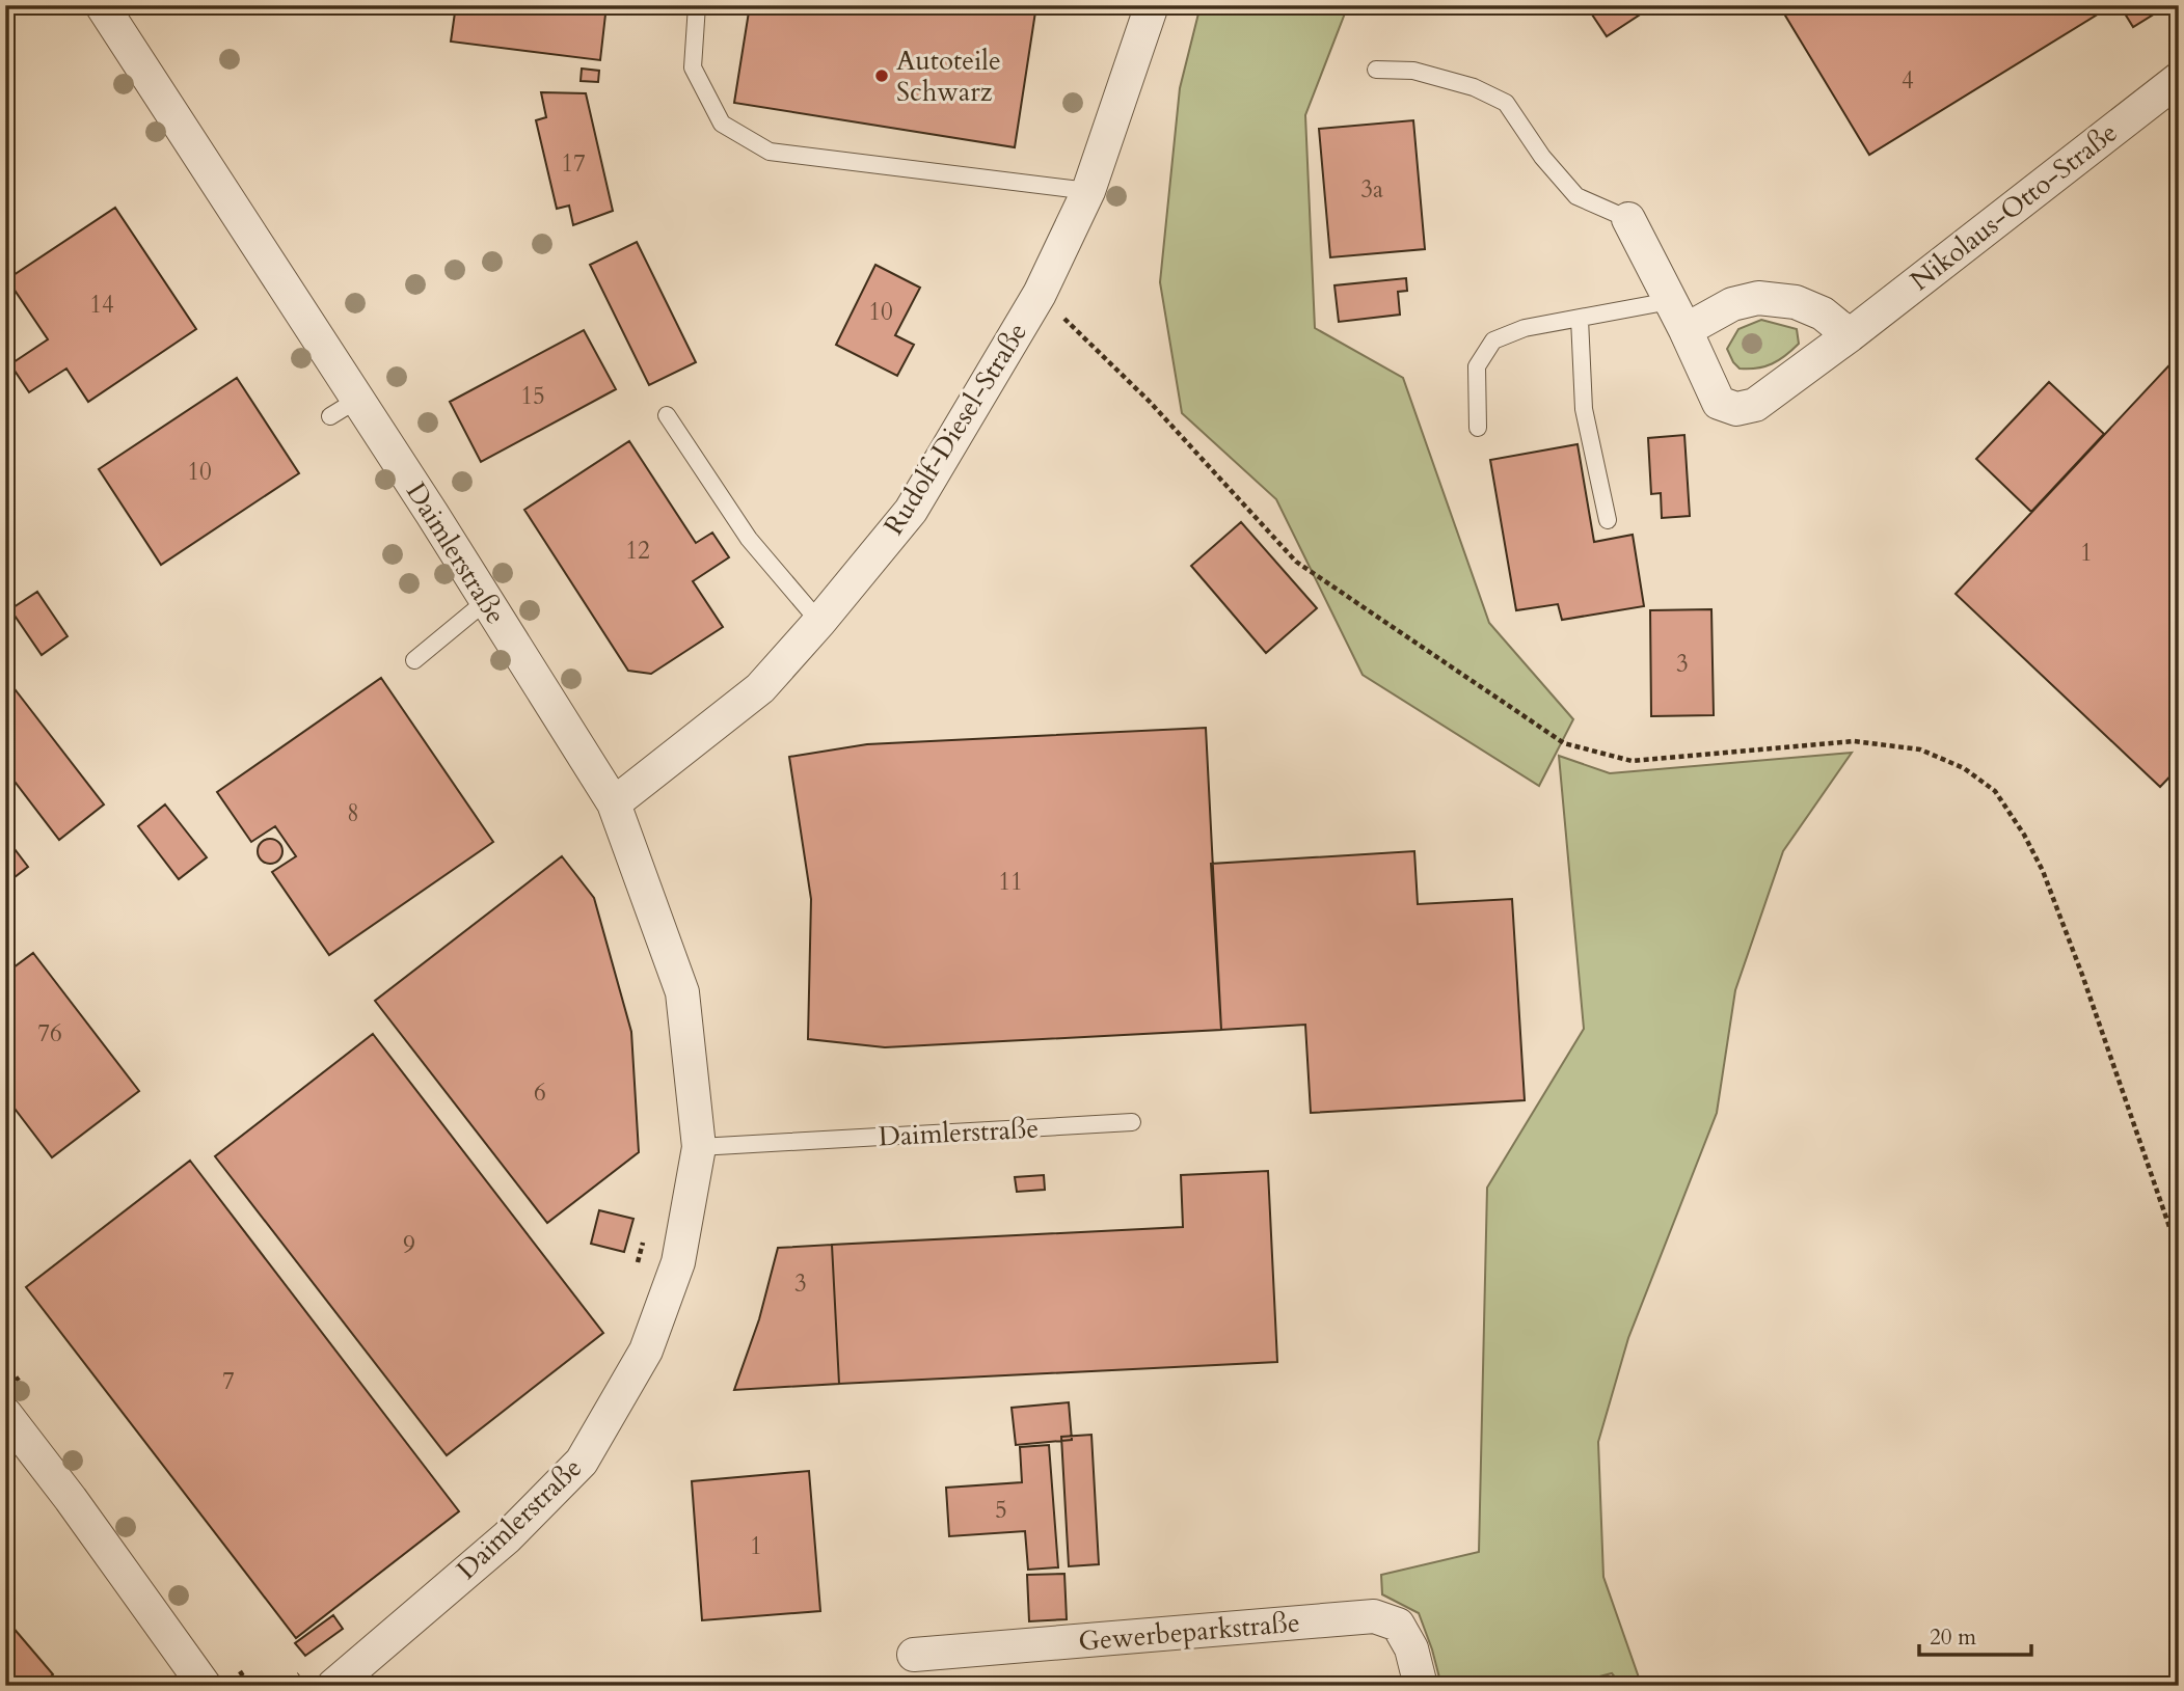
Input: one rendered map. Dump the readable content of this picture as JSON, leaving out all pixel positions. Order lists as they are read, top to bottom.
{
  "streets": {
    "street": [
      "Nikolaus-Otto-Straße",
      "Rudolf-Diesel-Straße",
      "Daimlerstraße",
      "Gewerbeparkstraße"
    ]
  },
  "crossings": [
    ["Rudolf-Diesel-Straße", "Daimlerstraße"]
  ],
  "places": ["Autoteile Schwarz"],
  "house_numbers": [
    "4",
    "17",
    "3a",
    "14",
    "10",
    "15",
    "10",
    "12",
    "1",
    "3",
    "8",
    "11",
    "76",
    "6",
    "9",
    "3",
    "7",
    "5",
    "1"
  ],
  "scale_bar": "20 m"
}
